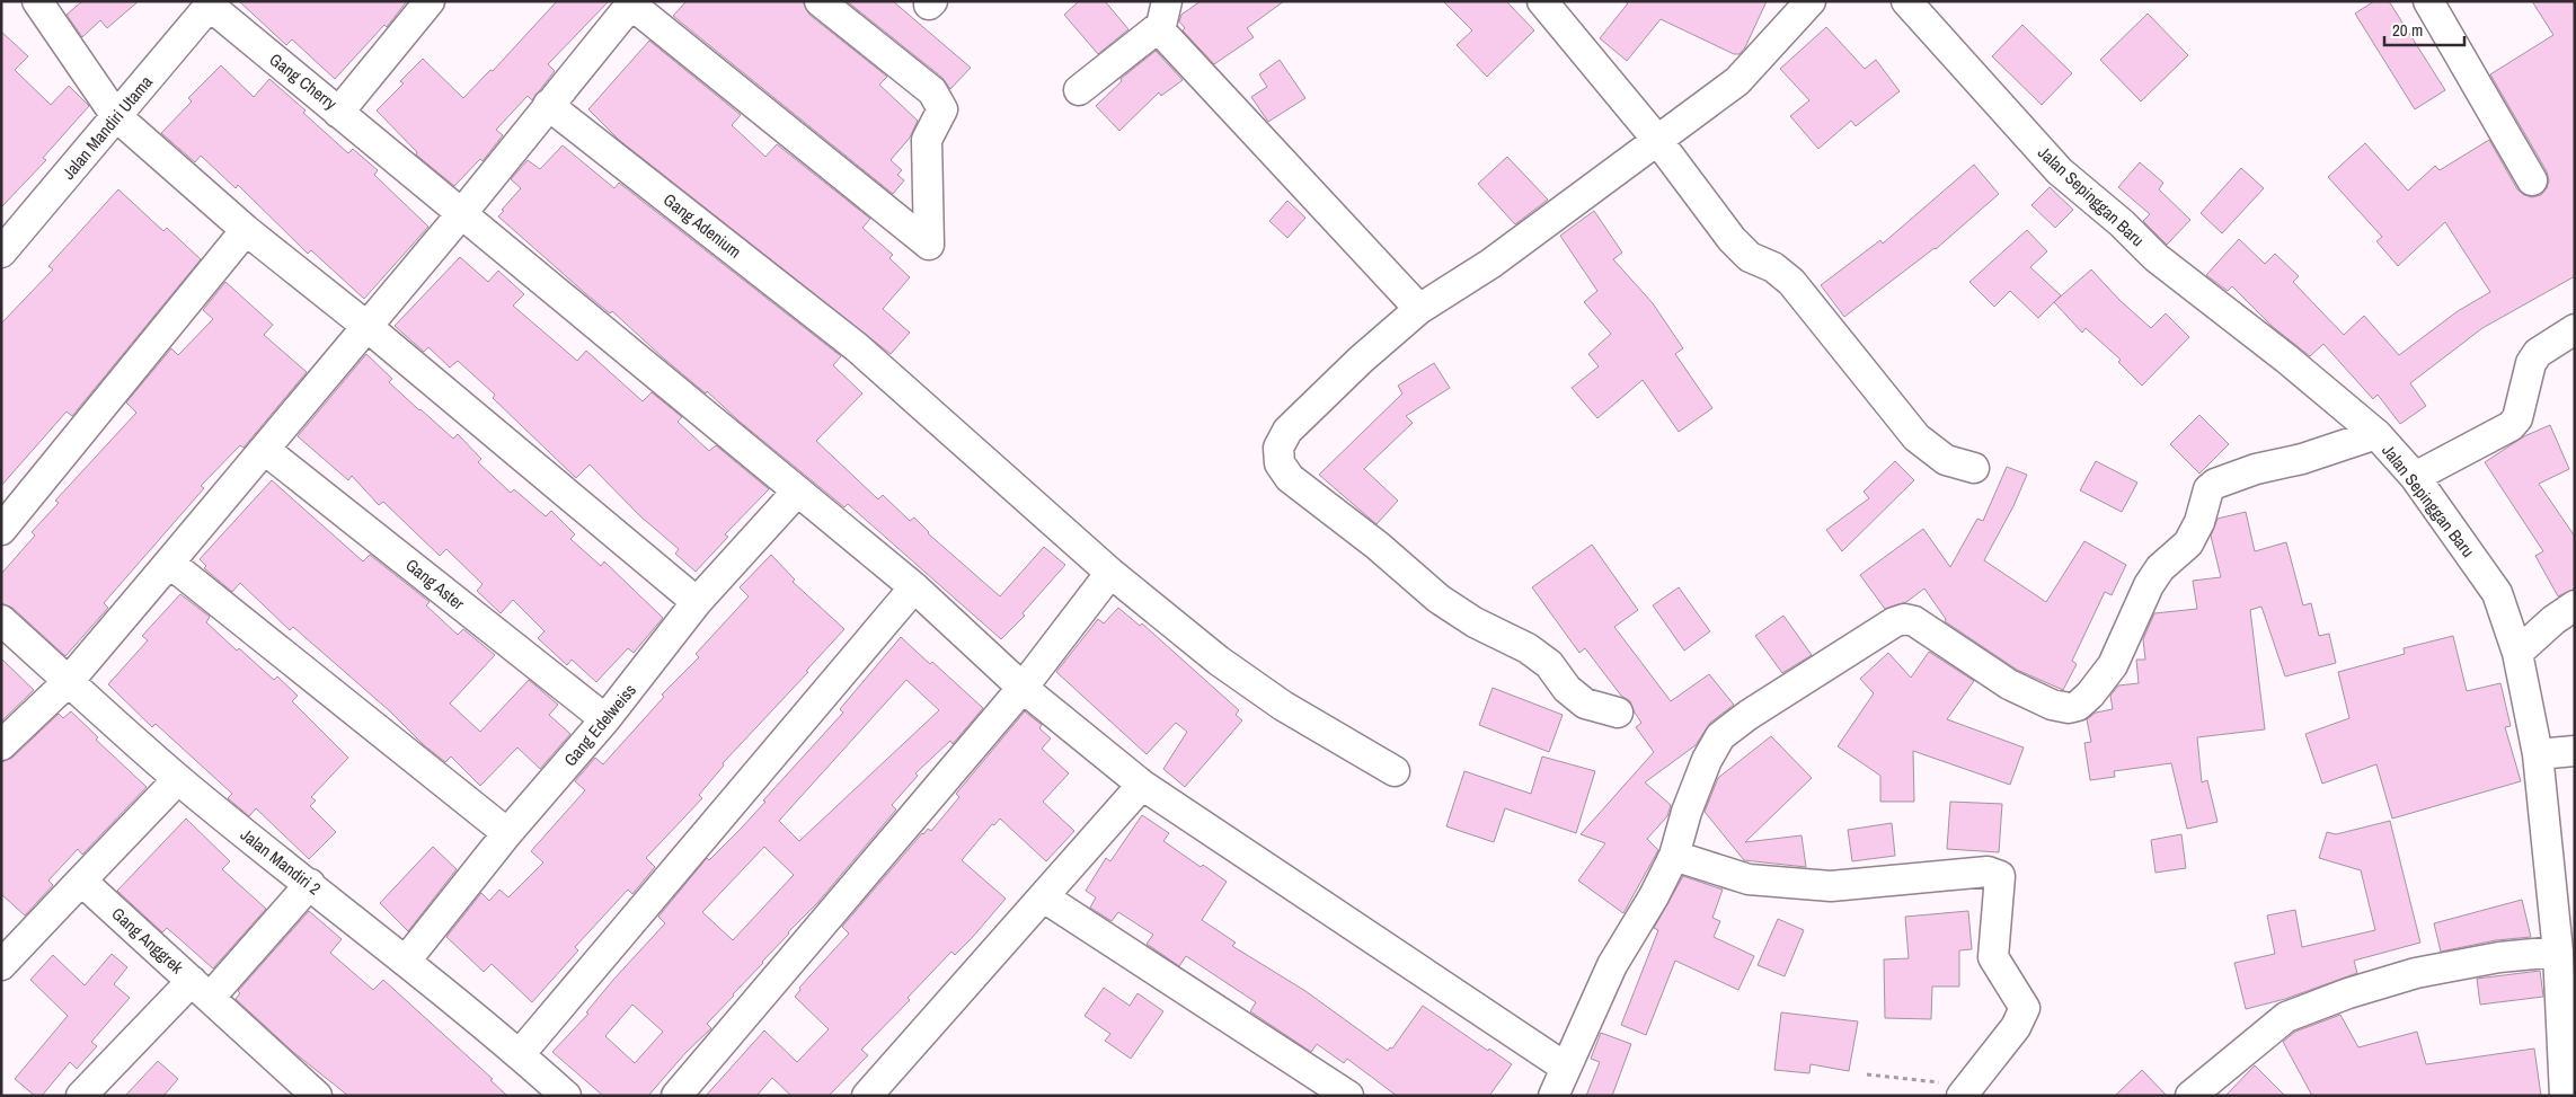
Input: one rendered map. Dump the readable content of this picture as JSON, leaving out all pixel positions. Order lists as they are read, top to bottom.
{
  "streets": {
    "street": [
      "Gang Cherry",
      "Jalan Mandiri Utama",
      "Jalan Sepinggan Baru",
      "Gang Adenium",
      "Gang Aster",
      "Gang Edelweiss",
      "Jalan Mandiri 2",
      "Gang Anggrek"
    ]
  },
  "crossings": [
    ["Gang Cherry", "Jalan Mandiri Utama"],
    ["Gang Aster", "Gang Edelweiss"],
    ["Gang Edelweiss", "Jalan Mandiri 2"]
  ],
  "scale_bar": "20 m"
}
